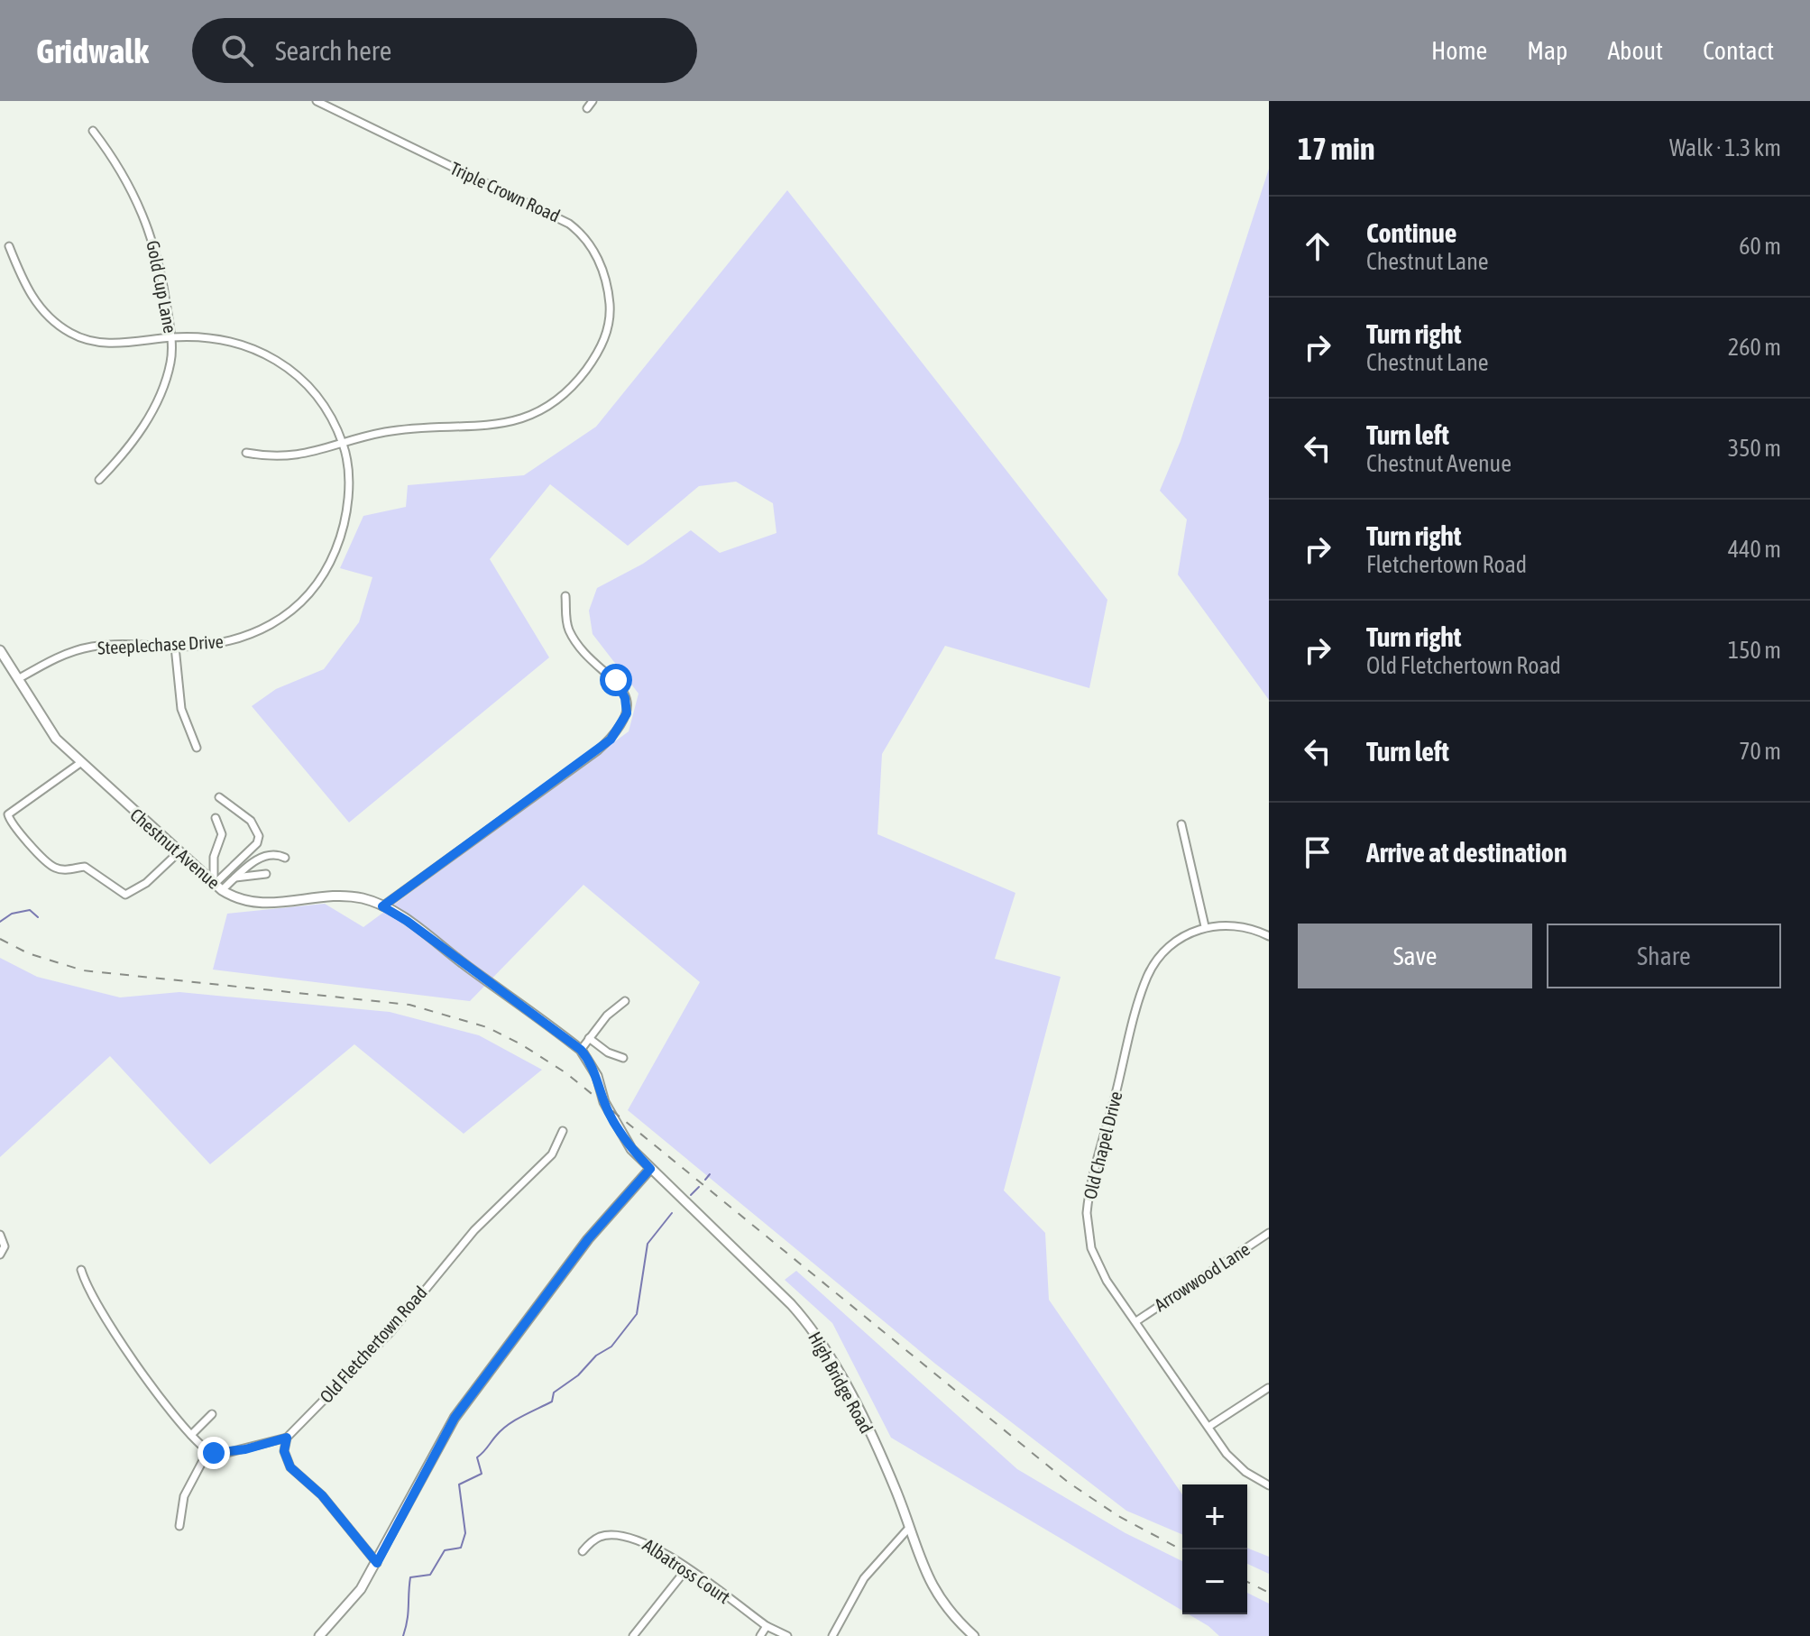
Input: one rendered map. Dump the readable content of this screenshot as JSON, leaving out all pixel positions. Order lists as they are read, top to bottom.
{
  "streets": {
    "street": [
      "Triple Crown Road",
      "Gold Cup Lane",
      "Steeplechase Drive",
      "Chestnut Avenue",
      "Old Chapel Drive",
      "Arrowwood Lane",
      "Old Fletchertown Road",
      "High Bridge Road",
      "Albatross Court"
    ]
  },
  "crossings": [
    ["Triple Crown Road", "Steeplechase Drive"],
    ["Gold Cup Lane", "Steeplechase Drive"],
    ["Steeplechase Drive", "Chestnut Avenue"],
    ["Chestnut Avenue", "High Bridge Road"],
    ["Old Chapel Drive", "Arrowwood Lane"]
  ],
  "page": {
    "header": "Gridwalk",
    "search": "Search here",
    "nav": [
      "Home",
      "Map",
      "About",
      "Contact"
    ],
    "heading": ["17 min", "Walk · 1.3 km"],
    "list": [
      ["Continue", "Chestnut Lane", "60 m"],
      ["Turn right", "Chestnut Lane", "260 m"],
      ["Turn left", "Chestnut Avenue", "350 m"],
      ["Turn right", "Fletchertown Road", "440 m"],
      ["Turn right", "Old Fletchertown Road", "150 m"],
      ["Turn left", "70 m"],
      "Arrive at destination"
    ],
    "buttons": ["Save", "Share"],
    "map_buttons": ["+", "−"]
  }
}
